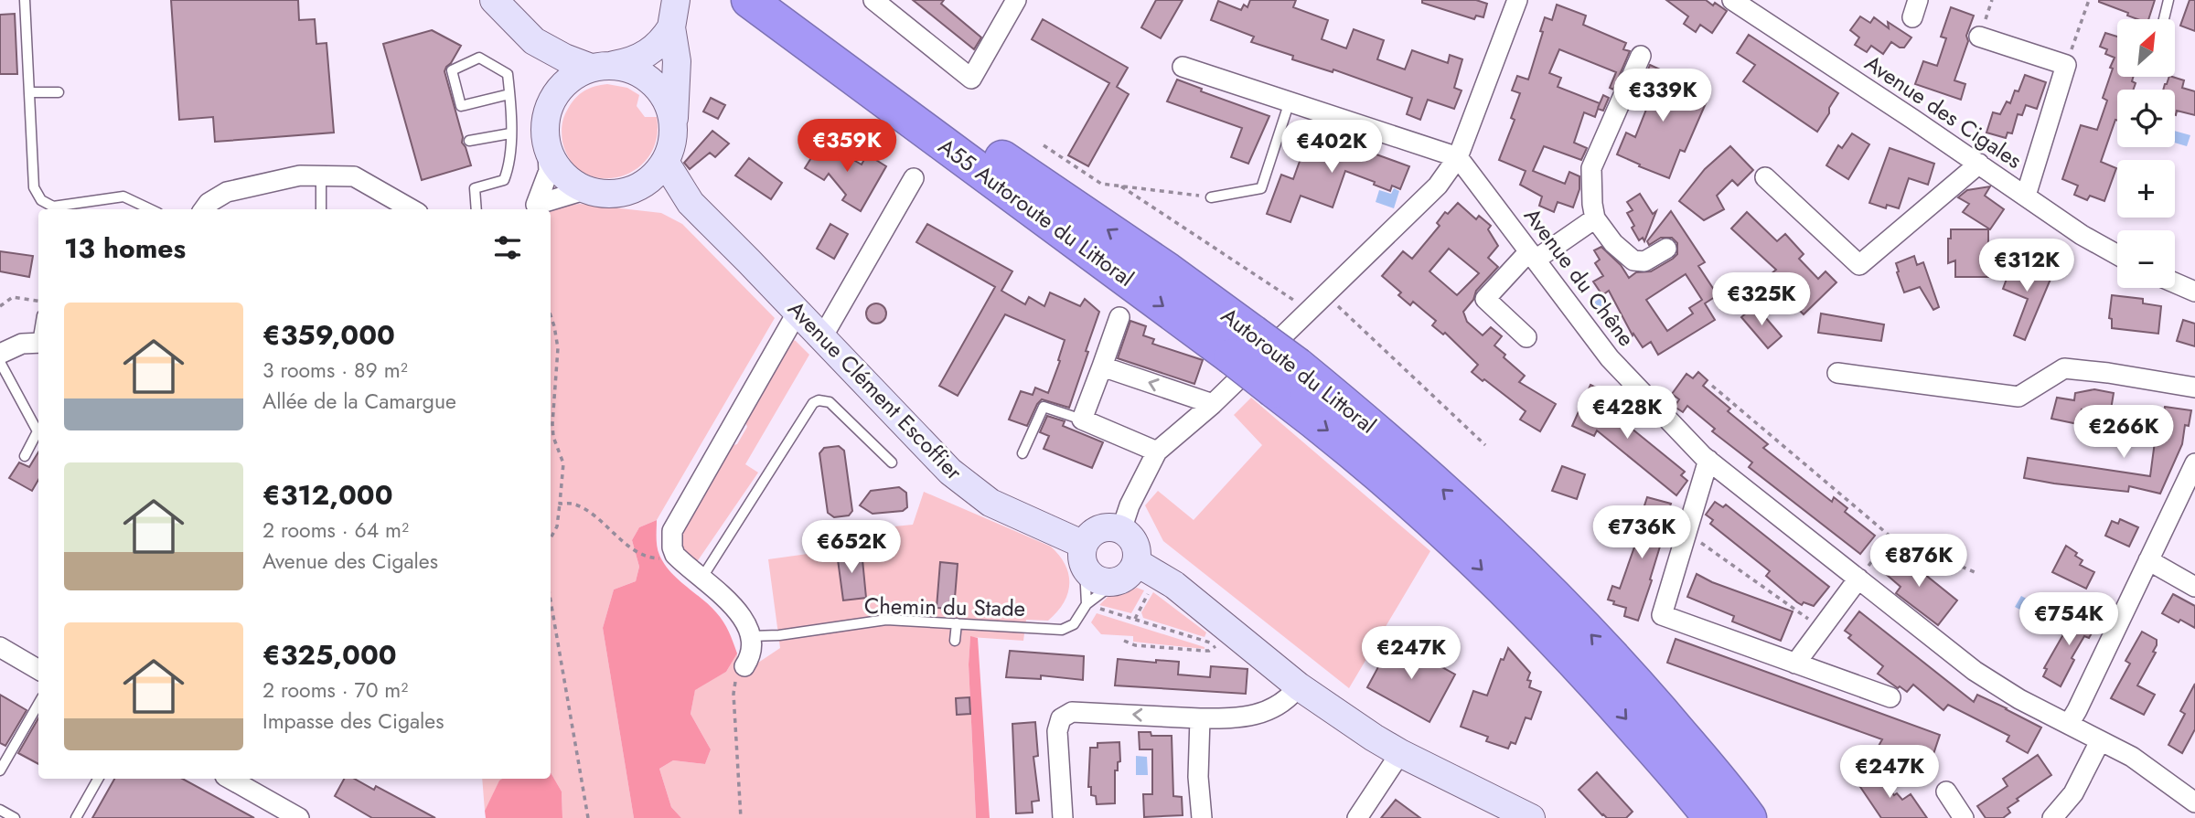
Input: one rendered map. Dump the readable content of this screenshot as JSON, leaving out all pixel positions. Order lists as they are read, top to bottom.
{
  "streets": {
    "highway": ["A55 Autoroute du Littoral", "Autoroute du Littoral"],
    "main road": ["Avenue Clément Escoffier"],
    "street": ["Avenue des Cigales", "Avenue du Chêne"],
    "lane": ["Chemin du Stade"]
  },
  "crossings": [
    ["A55 Autoroute du Littoral", "Autoroute du Littoral"],
    ["Avenue Clément Escoffier", "Chemin du Stade"]
  ],
  "one_way": ["A55 Autoroute du Littoral"],
  "north": "top right",
  "page": {
    "map_buttons": ["+", "−"],
    "price": [
      "€339K",
      "€359K",
      "€402K",
      "€312K",
      "€325K",
      "€428K",
      "€266K",
      "€736K",
      "€652K",
      "€876K",
      "€754K",
      "€247K",
      "€247K"
    ],
    "heading": "13 homes",
    "list": [
      {
        "name": "€359,000",
        "note": "3 rooms · 89 m² · Allée de la Camargue"
      },
      {
        "name": "€312,000",
        "note": "2 rooms · 64 m² · Avenue des Cigales"
      },
      {
        "name": "€325,000",
        "note": "2 rooms · 70 m² · Impasse des Cigales"
      }
    ]
  }
}
